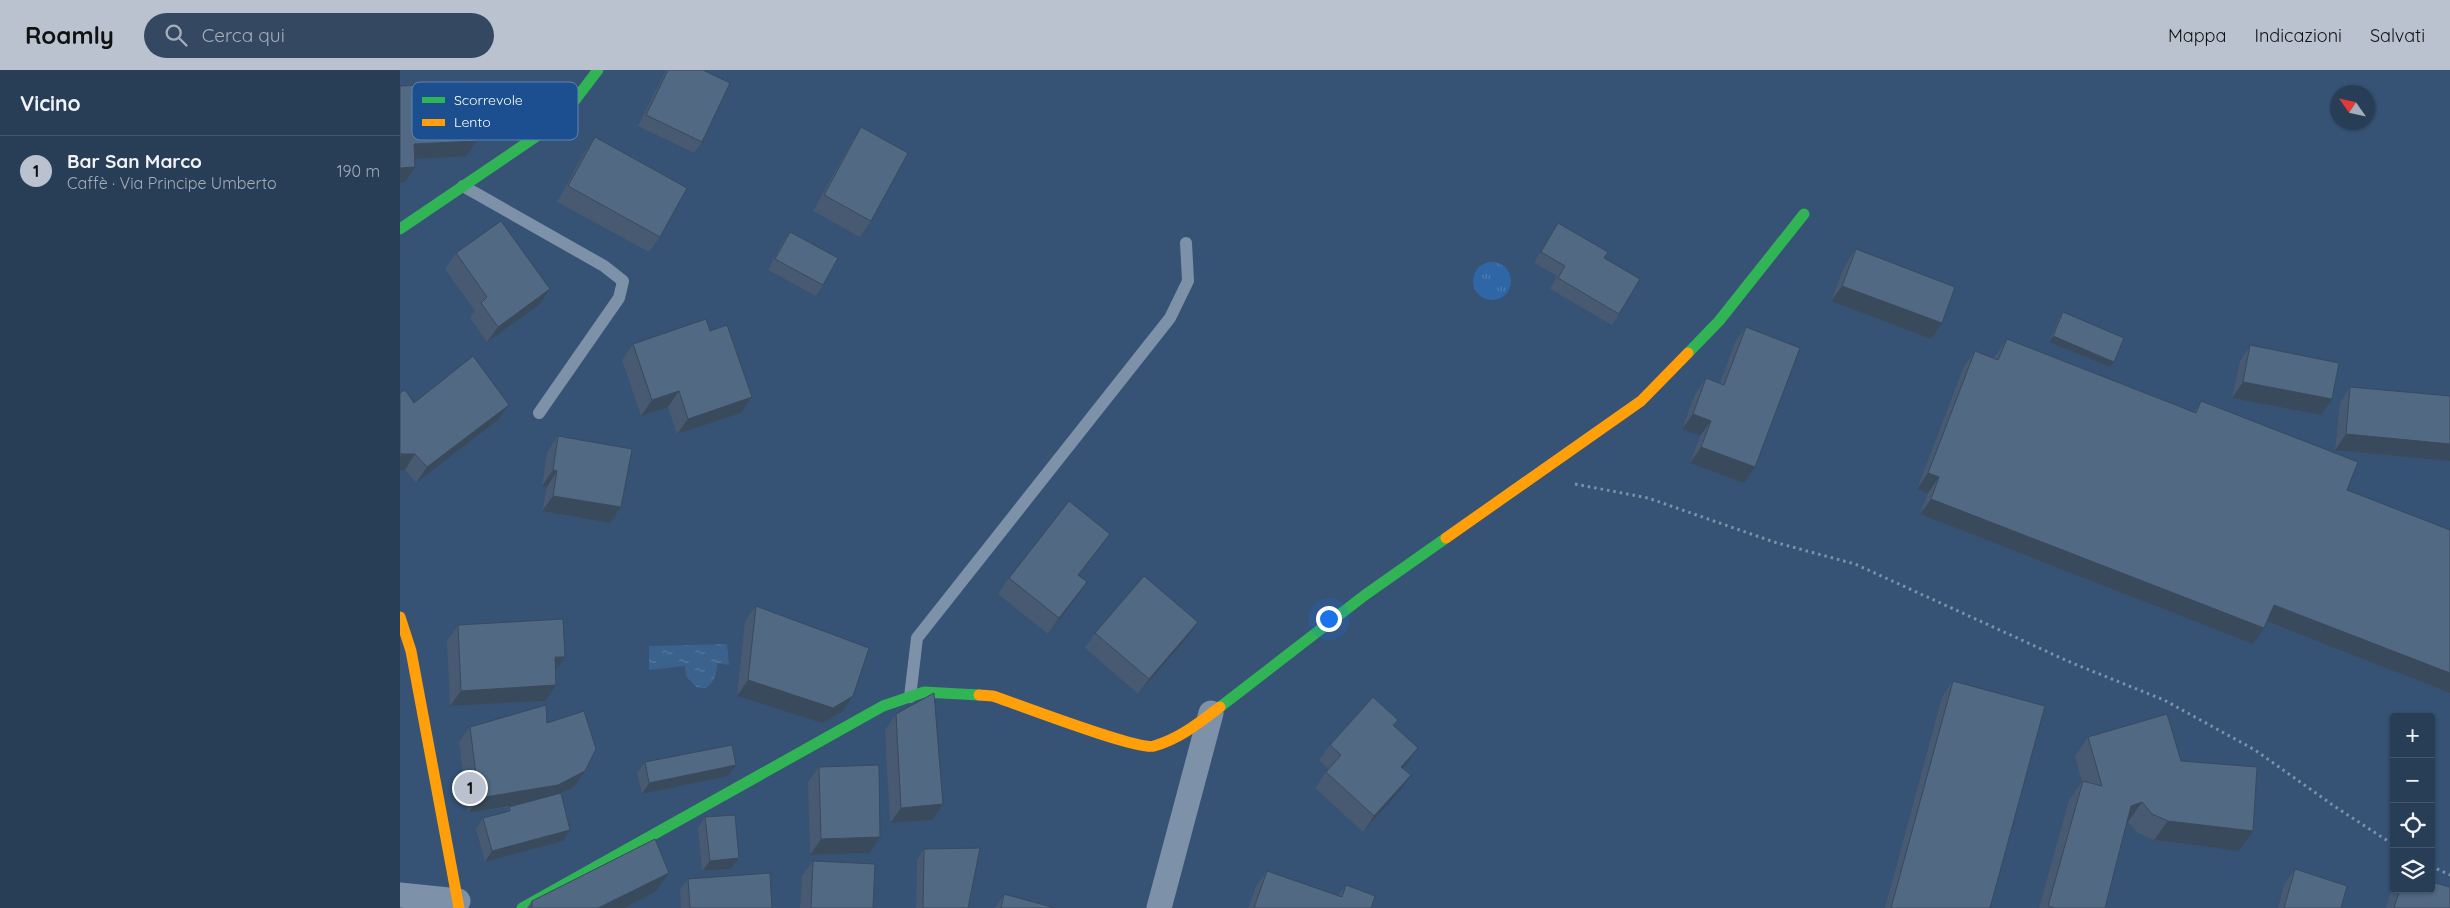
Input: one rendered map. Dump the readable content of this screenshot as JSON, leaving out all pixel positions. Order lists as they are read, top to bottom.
{
  "legend": ["Scorrevole", "Lento"],
  "north": "top left",
  "page": {
    "header": "Roamly",
    "search": "Cerca qui",
    "nav": ["Mappa", "Indicazioni", "Salvati"],
    "heading": "Vicino",
    "list": [
      {
        "mark": "1",
        "name": "Bar San Marco",
        "note": "Caffè · Via Principe Umberto",
        "value": "190 m"
      }
    ],
    "map_buttons": ["+", "−"],
    "pins": "1"
  }
}
